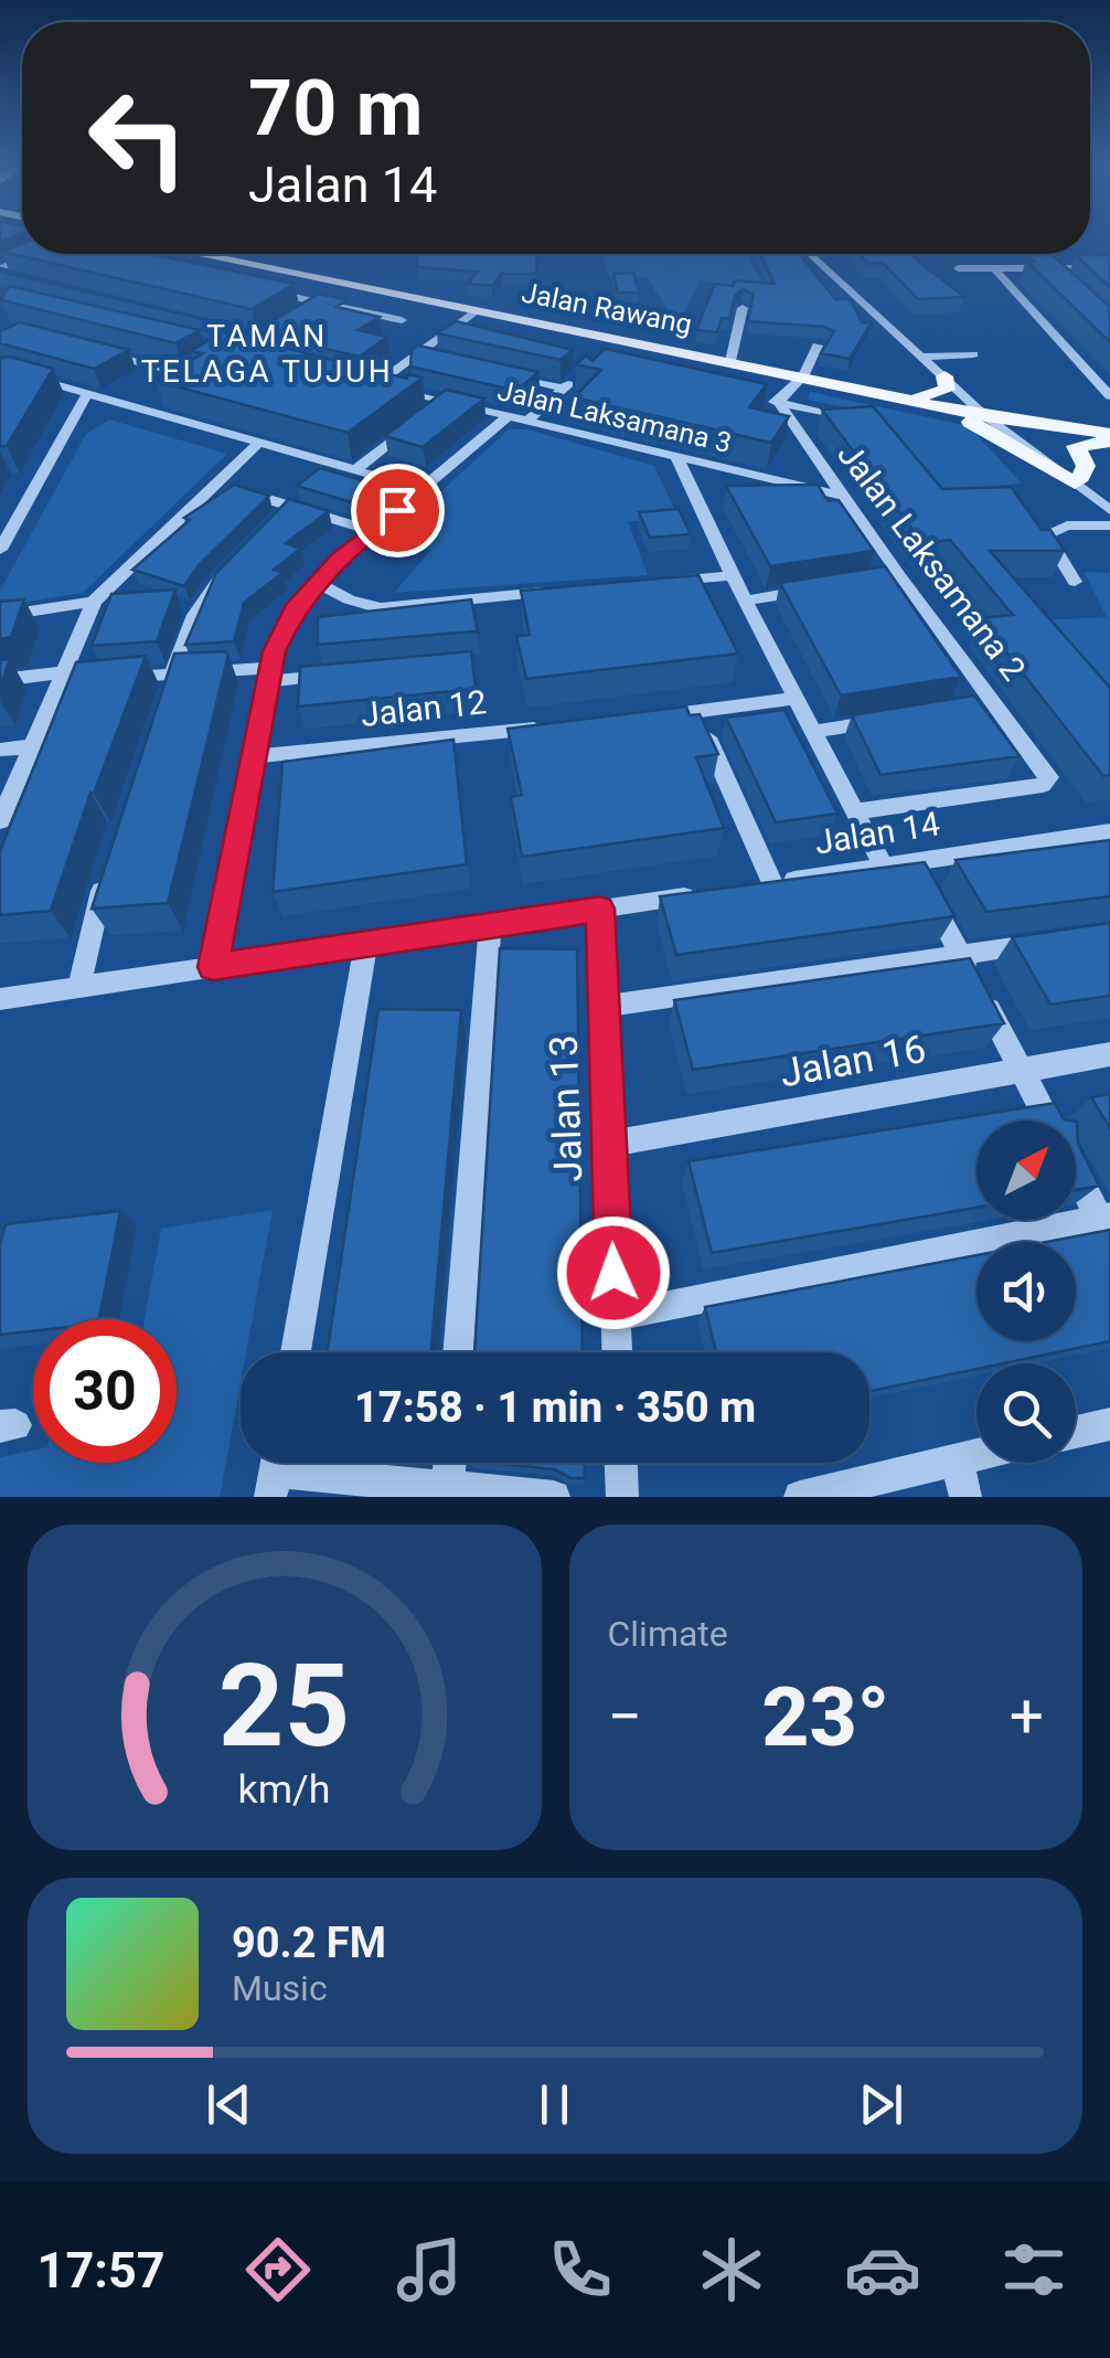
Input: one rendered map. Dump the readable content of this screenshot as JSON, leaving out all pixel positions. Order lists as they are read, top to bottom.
{
  "streets": {
    "main road": ["Jalan Rawang"],
    "street": [
      "Jalan Laksamana 3",
      "Jalan Laksamana 2",
      "Jalan 12",
      "Jalan 14",
      "Jalan 16",
      "Jalan 13"
    ]
  },
  "crossings": [
    ["Jalan Laksamana 3", "Jalan Laksamana 2"],
    ["Jalan 16", "Jalan 13"]
  ],
  "districts": ["TAMAN TELAGA TUJUH"],
  "north": "top right",
  "page": {
    "turn": ["70 m", "Jalan 14"],
    "limit": "30",
    "trip": "17:58 · 1 min · 350 m",
    "tile": "Climate",
    "heat": ["−", "23°", "+"],
    "song": ["90.2 FM", "Music"],
    "tabs": "17:57",
    "gauge": ["25", "km/h"]
  }
}
